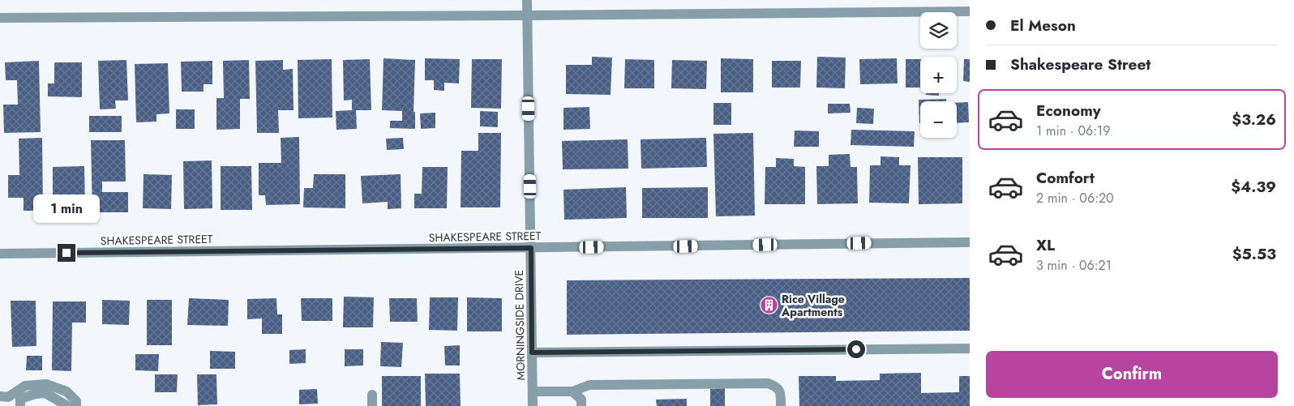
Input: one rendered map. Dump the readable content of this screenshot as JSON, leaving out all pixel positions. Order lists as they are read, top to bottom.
{
  "streets": {
    "street": ["SHAKESPEARE STREET", "MORNINGSIDE DRIVE"]
  },
  "crossings": [
    ["SHAKESPEARE STREET", "MORNINGSIDE DRIVE"]
  ],
  "places": {
    "building": ["Rice Village Apartments"]
  },
  "page": {
    "banner": ["El Meson", "Shakespeare Street"],
    "map_buttons": ["+", "−"],
    "list": [
      {
        "name": "Economy",
        "note": "1 min · 06:19",
        "value": "$3.26"
      },
      {
        "name": "Comfort",
        "note": "2 min · 06:20",
        "value": "$4.39"
      },
      {
        "name": "XL",
        "note": "3 min · 06:21",
        "value": "$5.53"
      }
    ],
    "bubble": "1 min",
    "buttons": "Confirm"
  }
}
